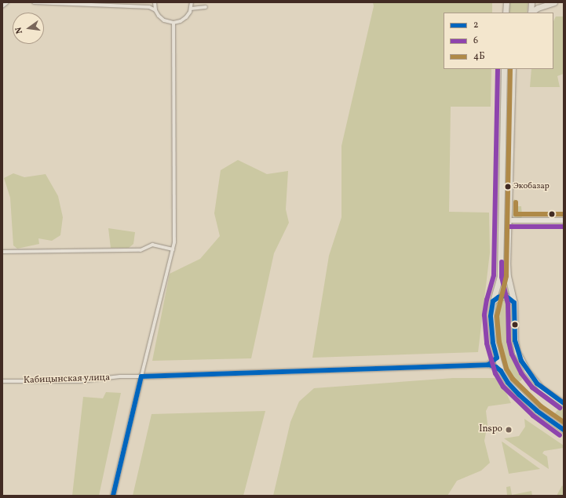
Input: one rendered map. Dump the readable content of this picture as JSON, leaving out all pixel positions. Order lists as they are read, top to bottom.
{
  "streets": {
    "street": ["Кабицынская улица"]
  },
  "places": ["Экобазар", "Inspo"],
  "lines": ["transit line 6", "transit line 4Б", "transit line 2"],
  "legend": ["2", "6", "4Б"],
  "north": "left"
}
